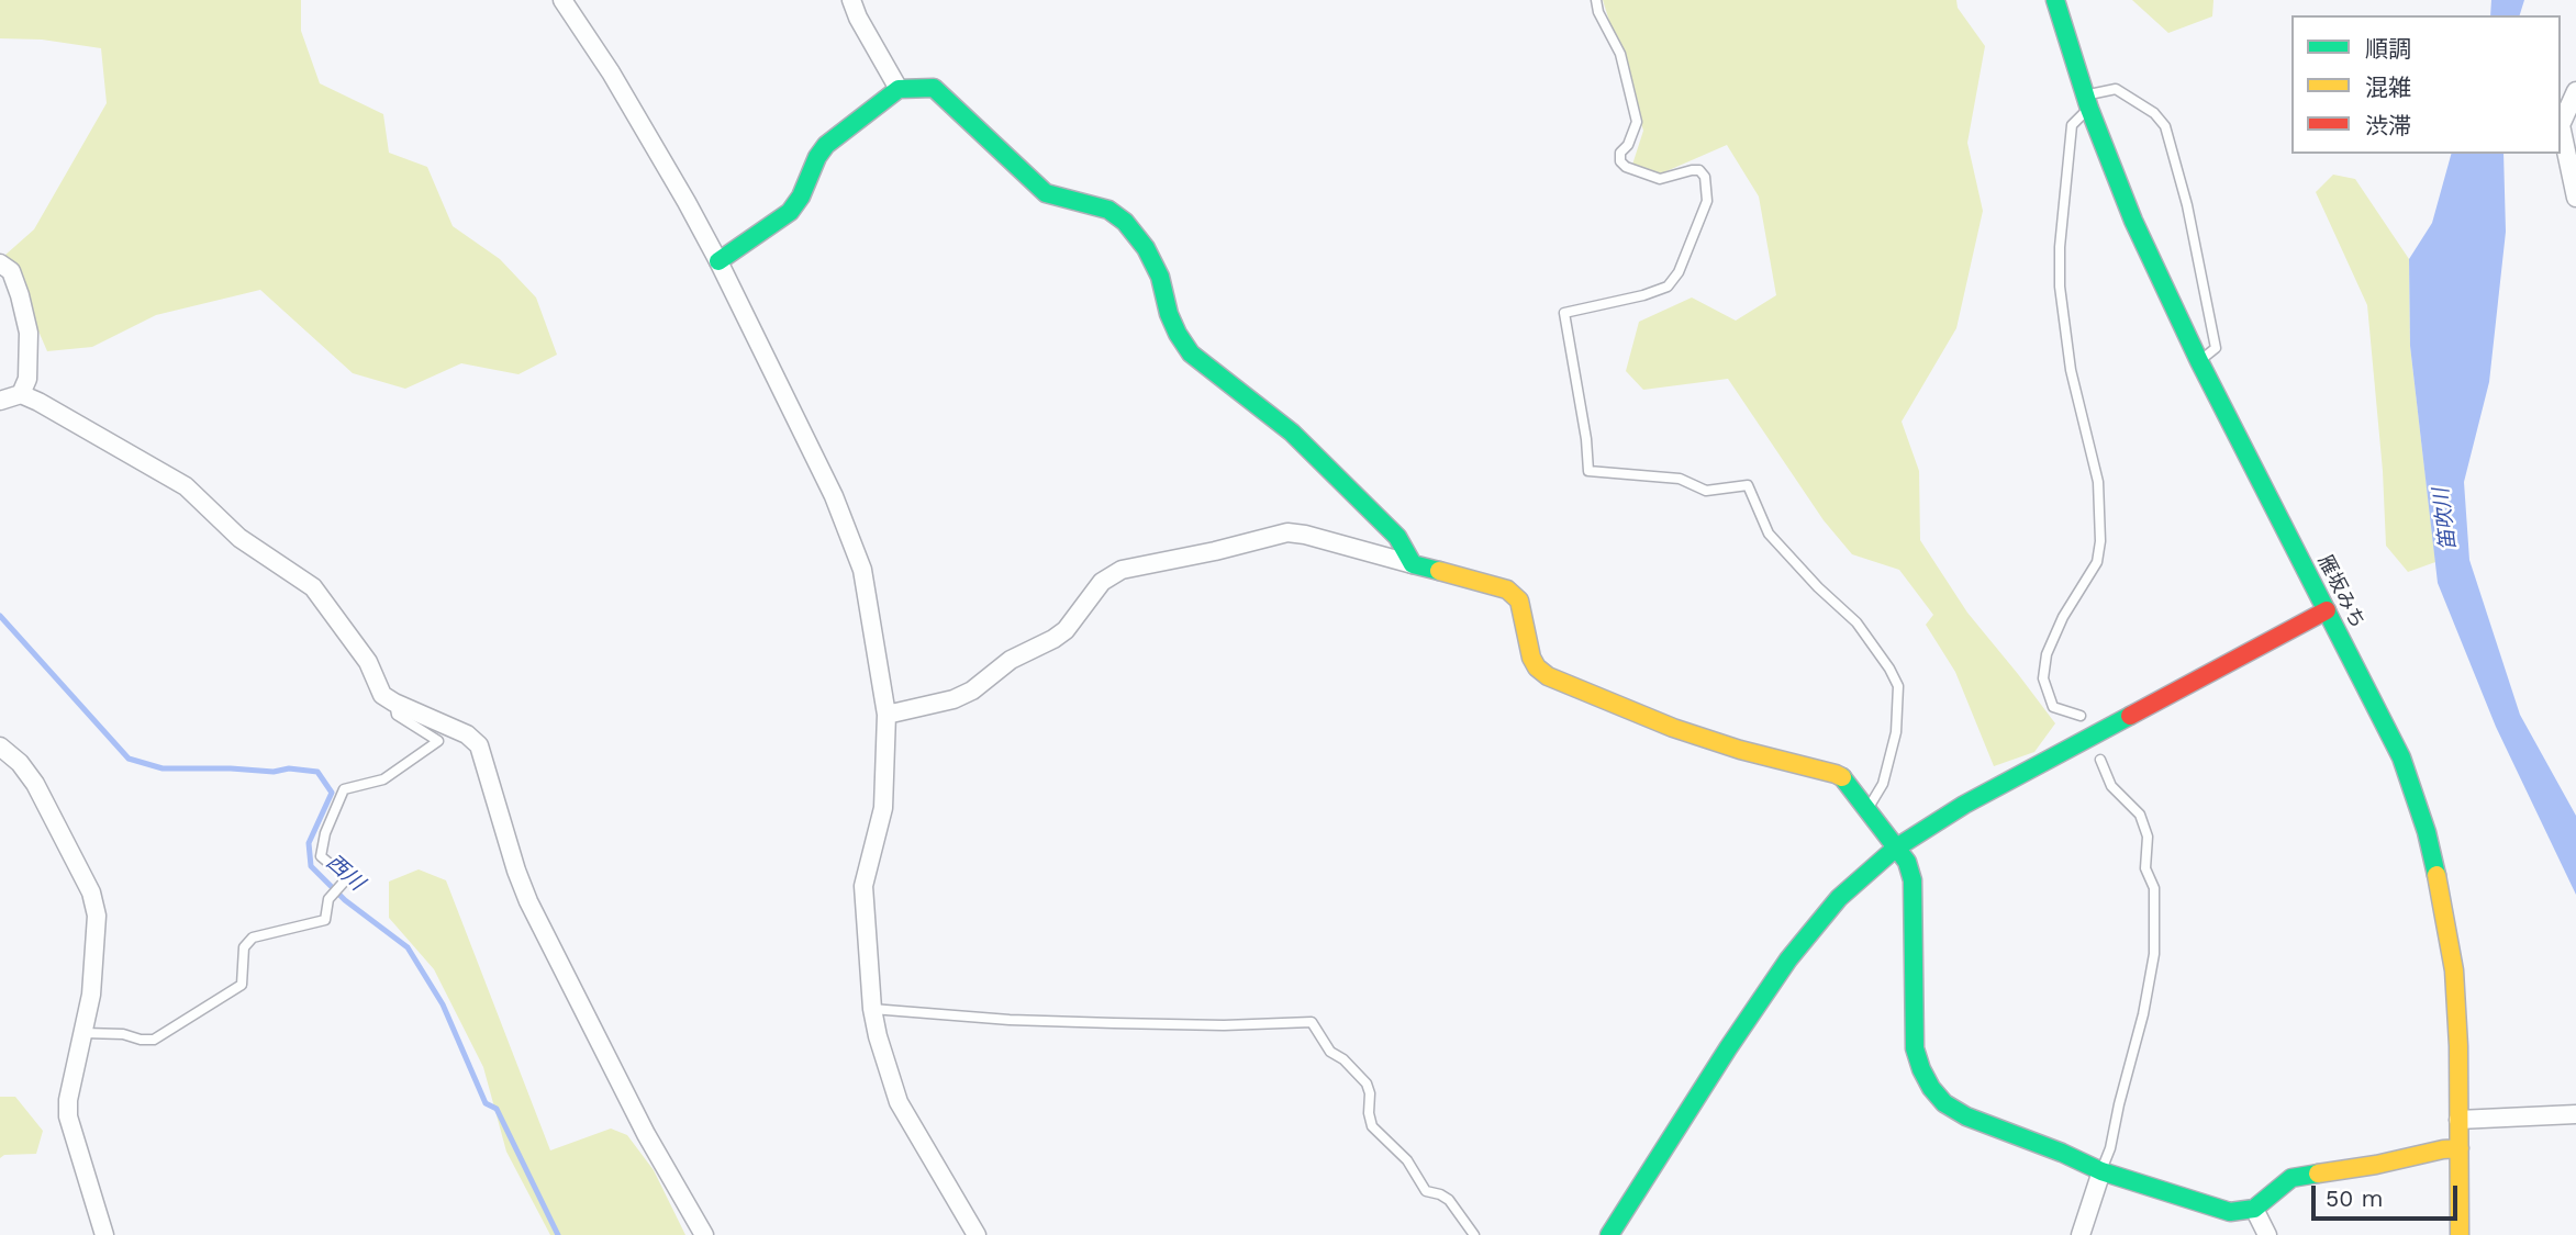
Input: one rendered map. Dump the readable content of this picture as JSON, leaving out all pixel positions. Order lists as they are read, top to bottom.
{
  "streets": {
    "main road": ["雁坂みち"]
  },
  "water": ["笛吹川", "西川"],
  "legend": ["順調", "混雑", "渋滞"],
  "scale_bar": "50 m"
}
